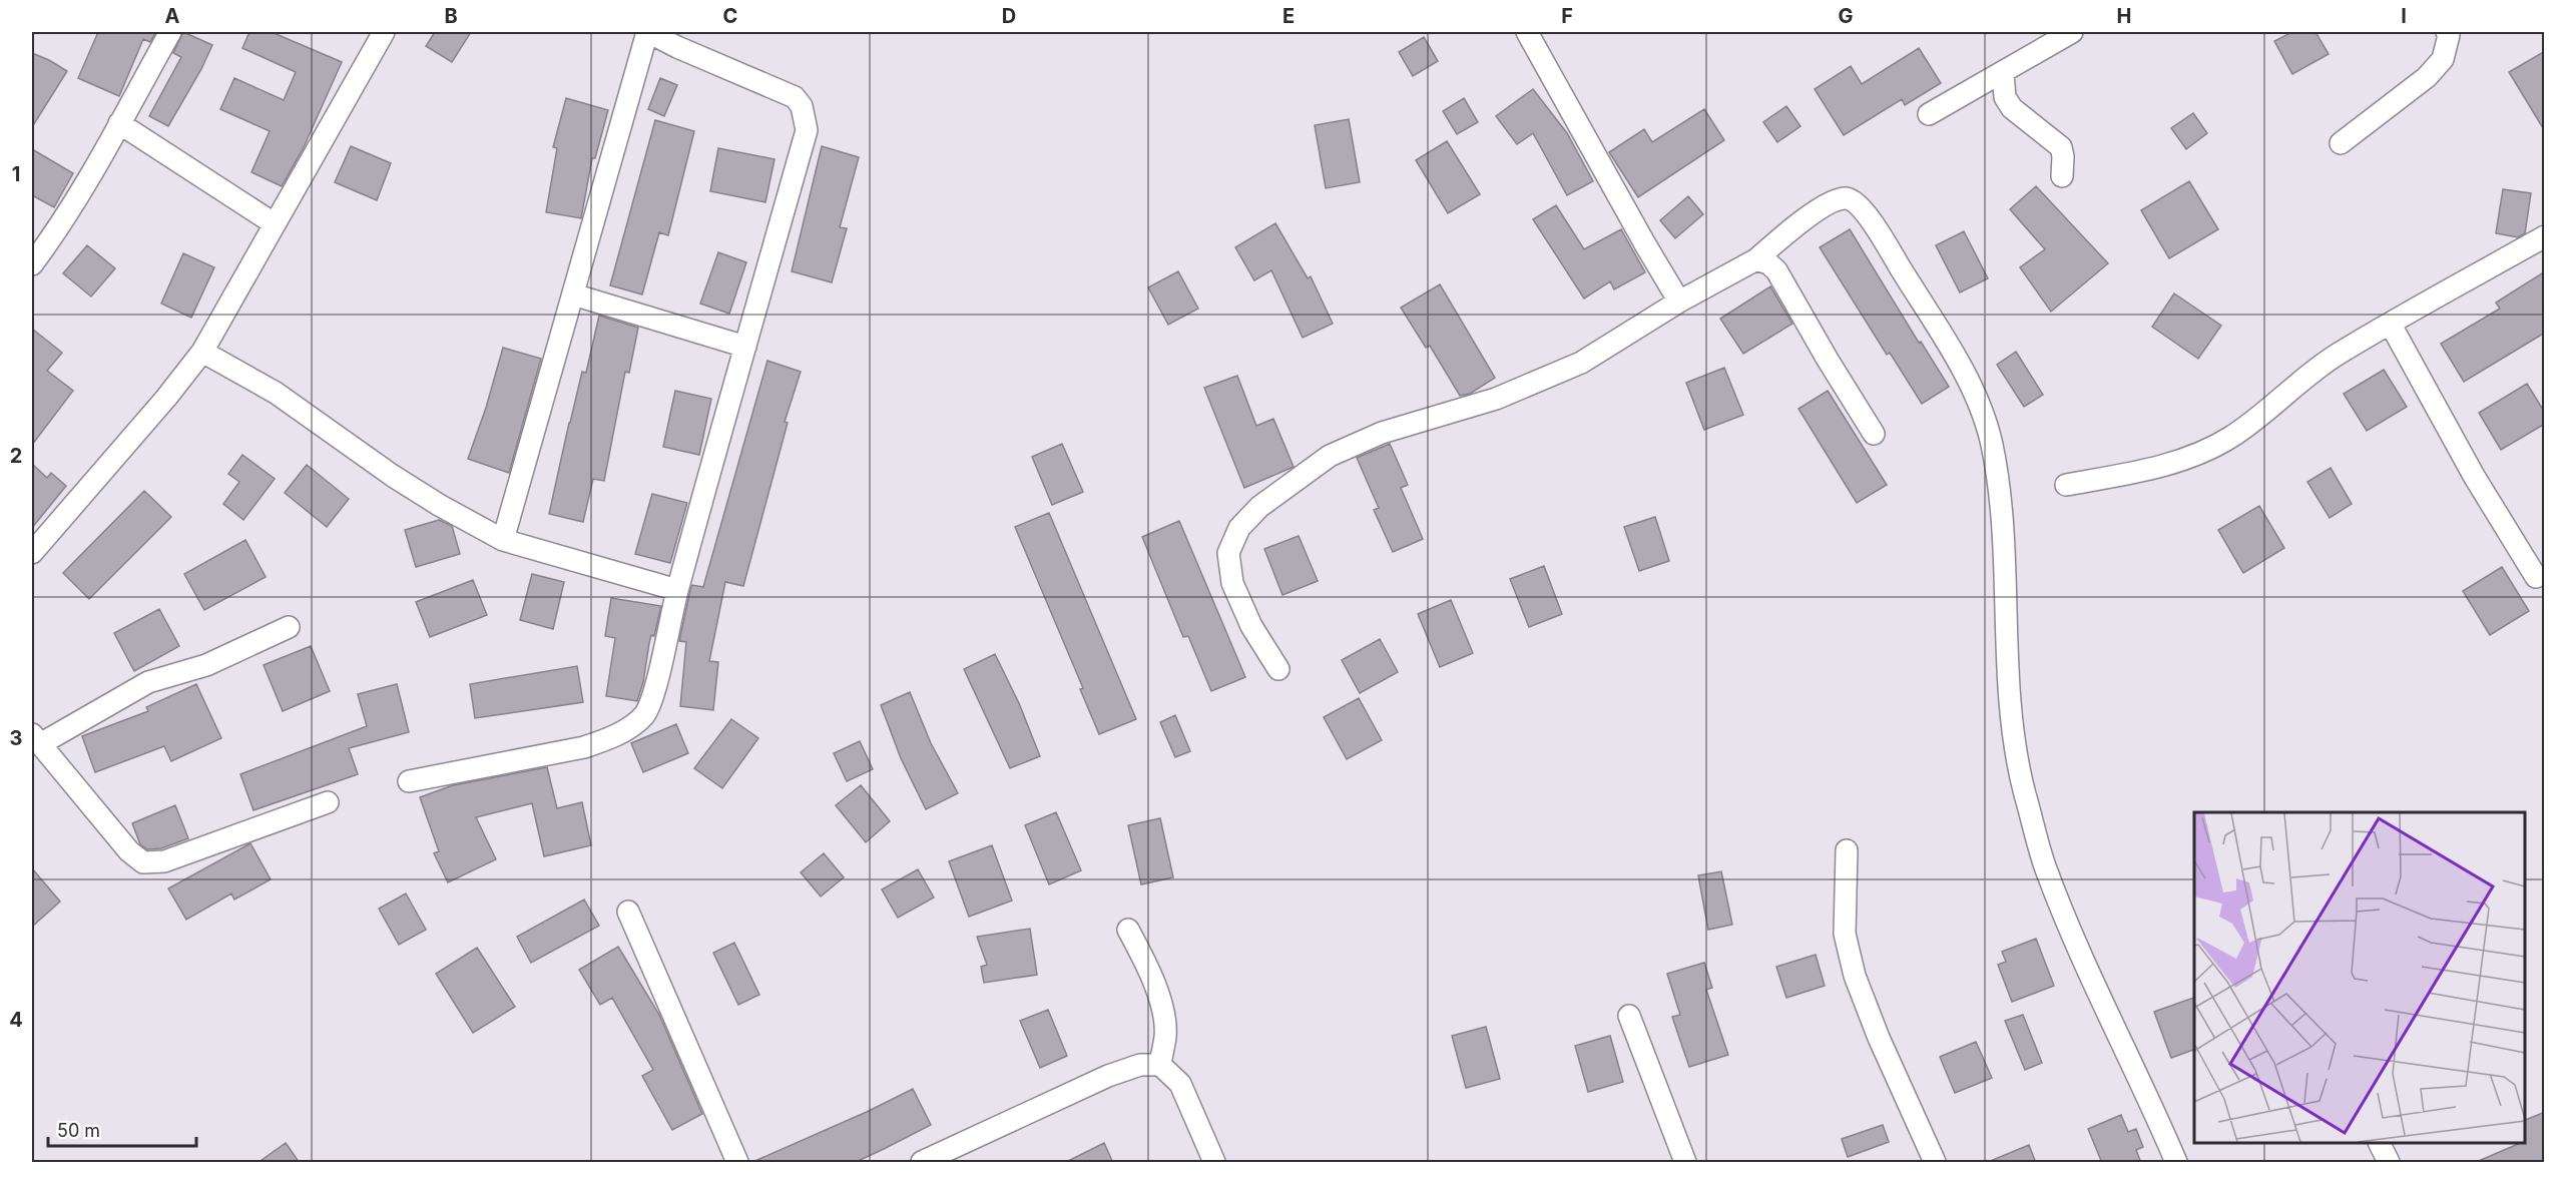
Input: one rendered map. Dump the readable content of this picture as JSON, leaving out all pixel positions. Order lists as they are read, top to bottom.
{
  "scale_bar": "50 m",
  "grid": {
    "columns": [
      "A",
      "B",
      "C",
      "D",
      "E",
      "F",
      "G",
      "H",
      "I"
    ],
    "rows": [
      "1",
      "2",
      "3",
      "4"
    ]
  }
}
